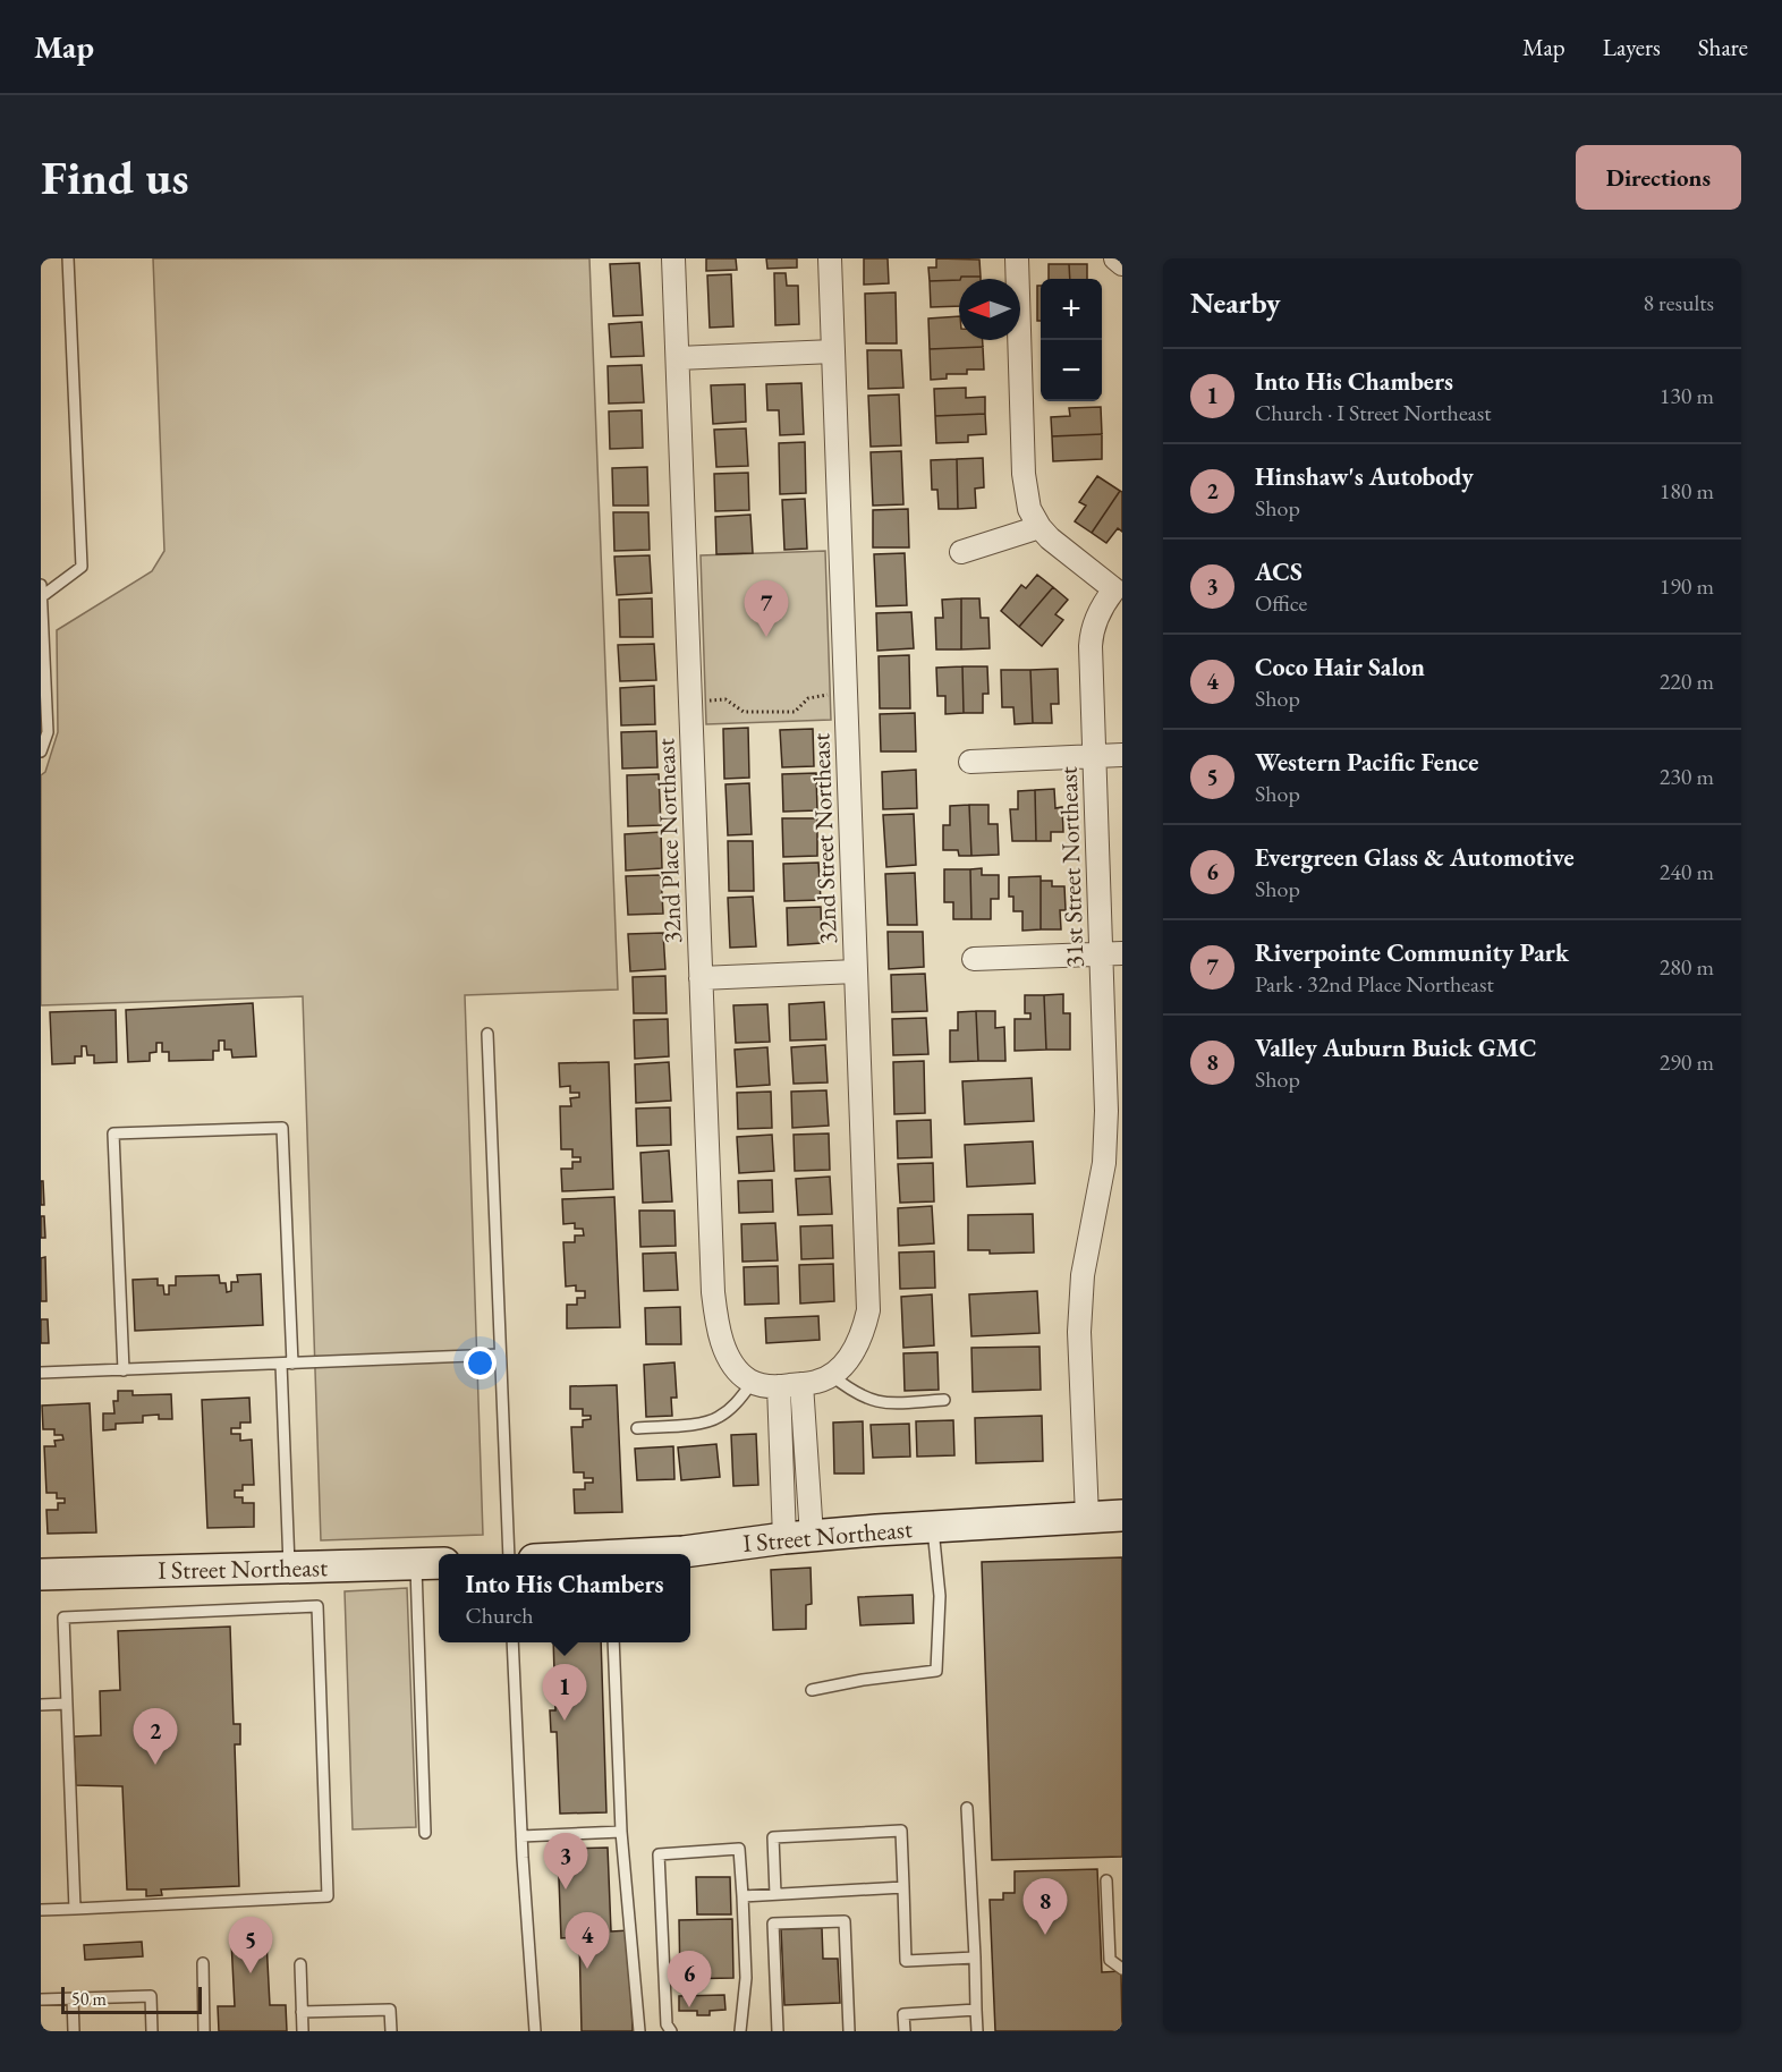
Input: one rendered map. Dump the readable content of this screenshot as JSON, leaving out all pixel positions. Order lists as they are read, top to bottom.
{
  "streets": {
    "street": [
      "32nd Street Northeast",
      "32nd Place Northeast",
      "31st Street Northeast",
      "I Street Northeast"
    ]
  },
  "crossings": [
    ["31st Street Northeast", "I Street Northeast"]
  ],
  "scale_bar": "50 m",
  "north": "left",
  "page": {
    "header": "Map",
    "nav": ["Map", "Layers", "Share"],
    "buttons": "Directions",
    "title": "Find us",
    "heading": ["Nearby", "8 results"],
    "map_buttons": ["+", "−"],
    "list": [
      {
        "mark": "1",
        "name": "Into His Chambers",
        "note": "Church · I Street Northeast",
        "value": "130 m"
      },
      {
        "mark": "2",
        "name": "Hinshaw's Autobody",
        "note": "Shop",
        "value": "180 m"
      },
      {
        "mark": "3",
        "name": "ACS",
        "note": "Office",
        "value": "190 m"
      },
      {
        "mark": "4",
        "name": "Coco Hair Salon",
        "note": "Shop",
        "value": "220 m"
      },
      {
        "mark": "5",
        "name": "Western Pacific Fence",
        "note": "Shop",
        "value": "230 m"
      },
      {
        "mark": "6",
        "name": "Evergreen Glass & Automotive",
        "note": "Shop",
        "value": "240 m"
      },
      {
        "mark": "7",
        "name": "Riverpointe Community Park",
        "note": "Park · 32nd Place Northeast",
        "value": "280 m"
      },
      {
        "mark": "8",
        "name": "Valley Auburn Buick GMC",
        "note": "Shop",
        "value": "290 m"
      }
    ],
    "pins": [
      "7",
      "1",
      "2",
      "3",
      "8",
      "4",
      "5",
      "6"
    ],
    "popup": ["Into His Chambers", "Church"],
    "scale": "50 m"
  }
}
